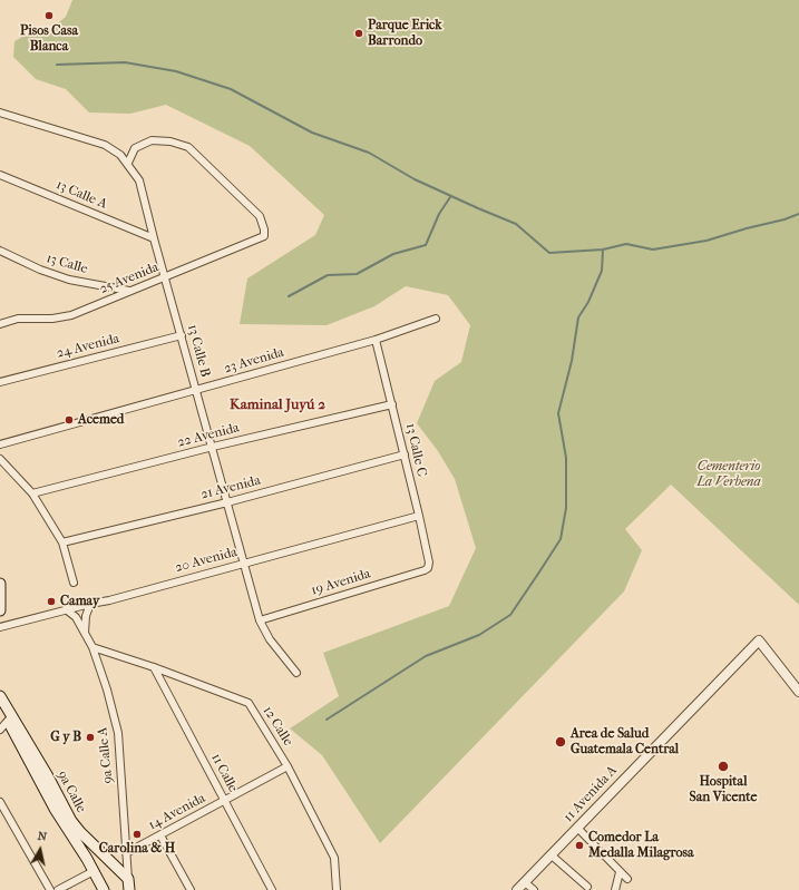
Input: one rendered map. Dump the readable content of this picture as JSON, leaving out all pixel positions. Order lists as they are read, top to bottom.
{
  "streets": {
    "main road": ["9a Calle"],
    "street": [
      "13 Calle A",
      "13 Calle",
      "25 Avenida",
      "24 Avenida",
      "13 Calle B",
      "23 Avenida",
      "22 Avenida",
      "13 Calle C",
      "21 Avenida",
      "20 Avenida",
      "19 Avenida",
      "12 Calle",
      "9a Calle A",
      "11 Calle",
      "11 Avenida A",
      "14 Avenida"
    ]
  },
  "crossings": [
    ["13 Calle A", "13 Calle B"],
    ["13 Calle", "25 Avenida"],
    ["25 Avenida", "13 Calle B"],
    ["24 Avenida", "13 Calle B"],
    ["13 Calle B", "23 Avenida"],
    ["13 Calle B", "22 Avenida"],
    ["13 Calle B", "21 Avenida"],
    ["13 Calle B", "20 Avenida"],
    ["13 Calle B", "19 Avenida"],
    ["23 Avenida", "13 Calle C"],
    ["22 Avenida", "13 Calle C"],
    ["13 Calle C", "21 Avenida"],
    ["13 Calle C", "20 Avenida"],
    ["13 Calle C", "19 Avenida"],
    ["20 Avenida", "9a Calle A"],
    ["12 Calle", "9a Calle A"],
    ["12 Calle", "11 Calle"],
    ["12 Calle", "14 Avenida"],
    ["9a Calle A", "9a Calle"],
    ["9a Calle A", "14 Avenida"],
    ["11 Calle", "14 Avenida"]
  ],
  "districts": ["Kaminal Juyú 2"],
  "parks": ["Cementerio La Verbena"],
  "places": [
    "Pisos Casa Blanca",
    "Parque Erick Barrondo",
    "Acemed",
    "Camay",
    "G y B",
    "Area de Salud Guatemala Central",
    "Hospital San Vicente",
    "Carolina & H",
    "Comedor La Medalla Milagrosa"
  ],
  "north": "top"
}
